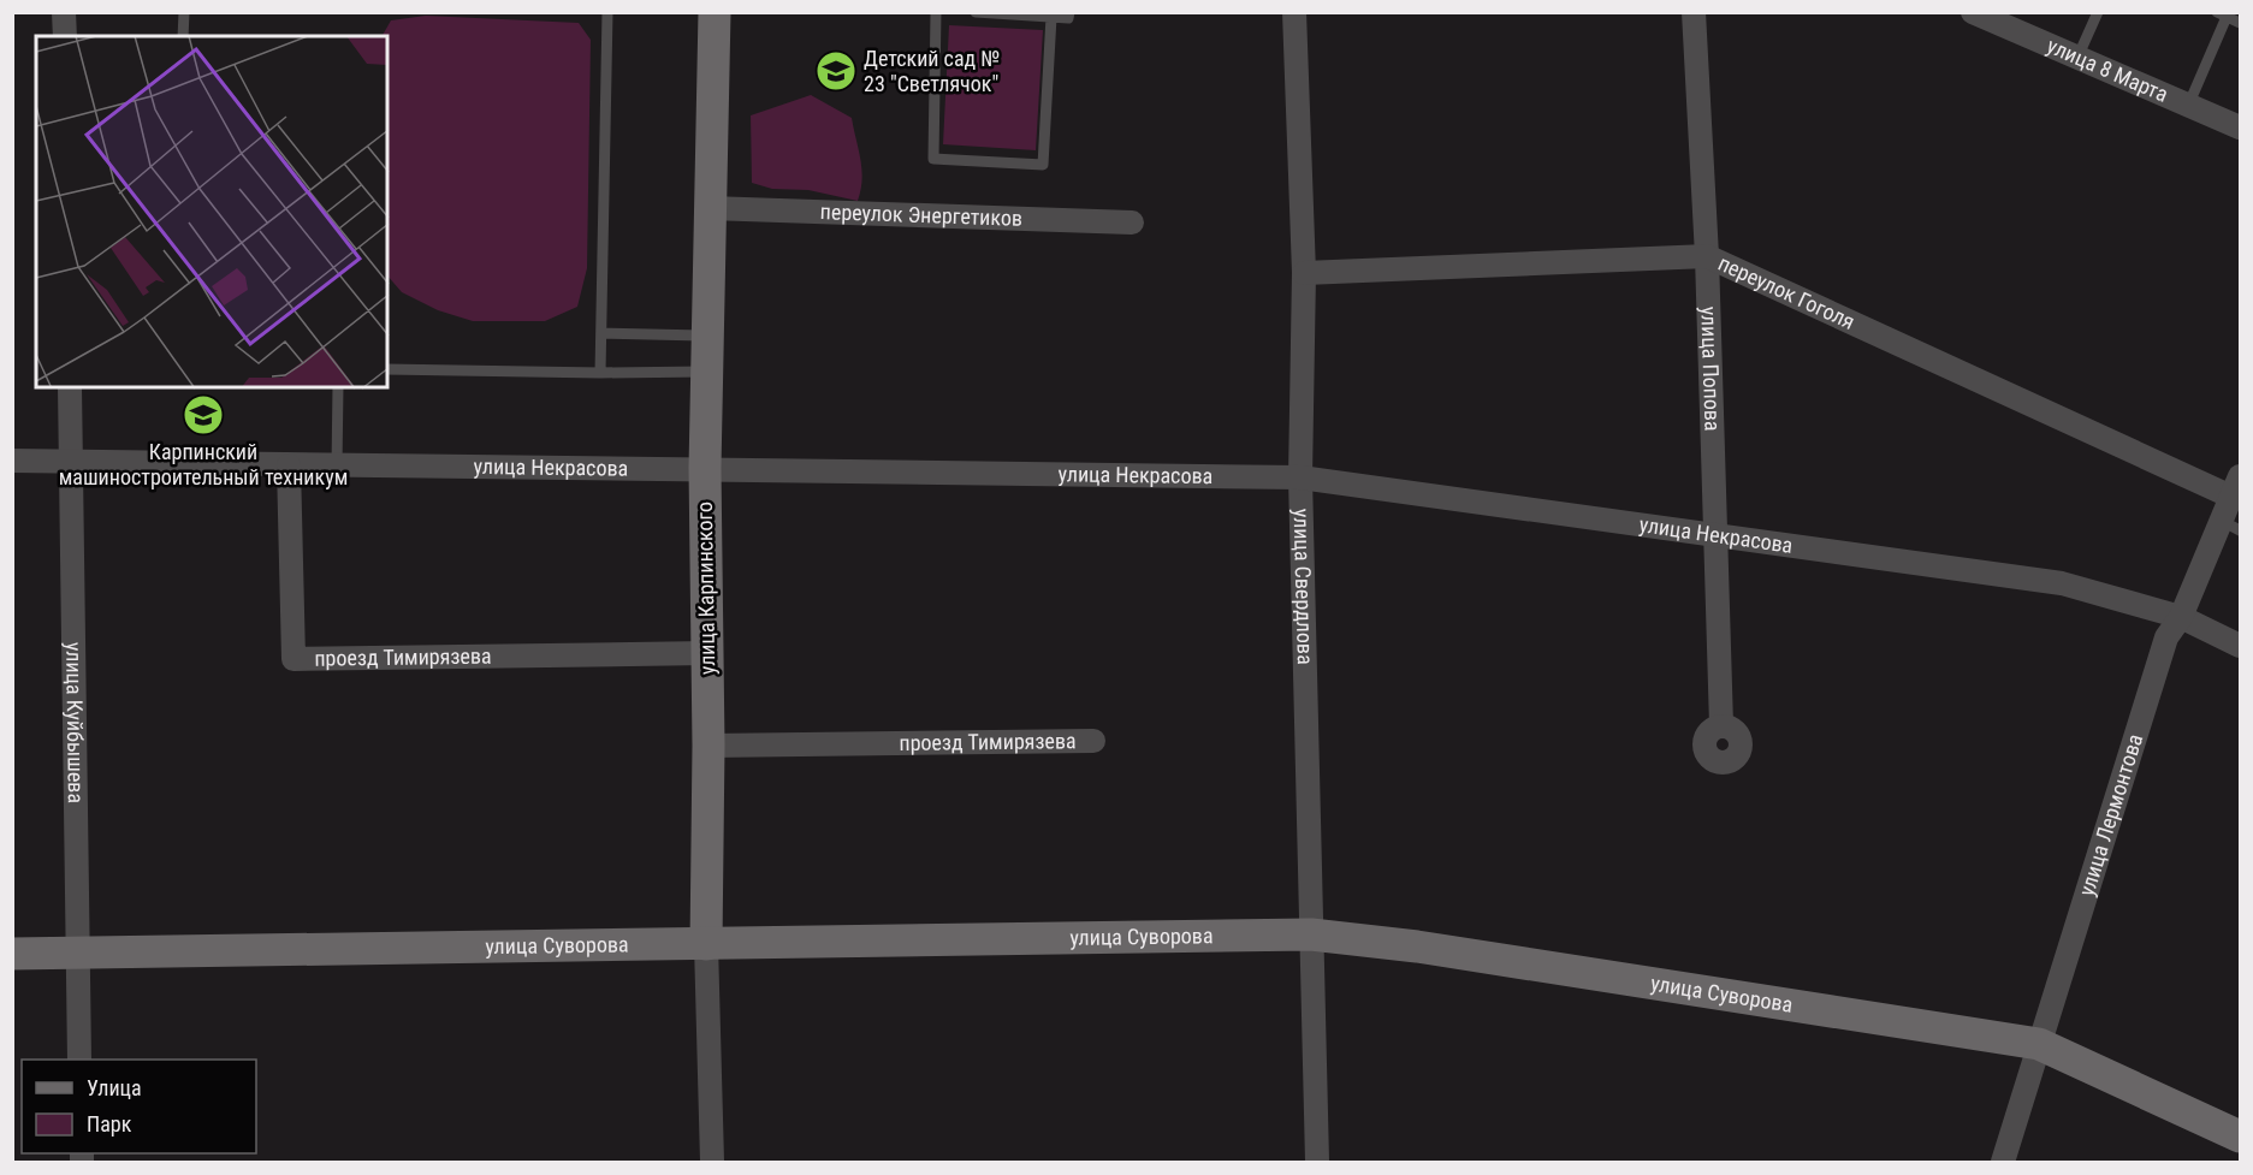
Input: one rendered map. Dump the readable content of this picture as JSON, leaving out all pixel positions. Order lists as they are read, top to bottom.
{
  "streets": {
    "street": [
      "улица 8 Марта",
      "переулок Энергетиков",
      "переулок Гоголя",
      "улица Попова",
      "улица Некрасова",
      "улица Свердлова",
      "улица Карпинского",
      "проезд Тимирязева",
      "улица Куйбышева",
      "улица Лермонтова",
      "улица Суворова"
    ]
  },
  "crossings": [
    ["переулок Энергетиков", "улица Карпинского"],
    ["переулок Гоголя", "улица Попова"],
    ["переулок Гоголя", "улица Свердлова"],
    ["переулок Гоголя", "улица Лермонтова"],
    ["улица Попова", "улица Некрасова"],
    ["улица Некрасова", "улица Свердлова"],
    ["улица Некрасова", "улица Карпинского"],
    ["улица Некрасова", "проезд Тимирязева"],
    ["улица Некрасова", "улица Куйбышева"],
    ["улица Некрасова", "улица Лермонтова"],
    ["улица Свердлова", "улица Суворова"],
    ["улица Карпинского", "проезд Тимирязева"],
    ["улица Карпинского", "улица Суворова"],
    ["улица Куйбышева", "улица Суворова"],
    ["улица Лермонтова", "улица Суворова"]
  ],
  "places": {
    "school or university": ["Детский сад № 23 \"Светлячок\"", "Карпинский машиностроительный техникум"]
  },
  "legend": ["Улица", "Парк"]
}
